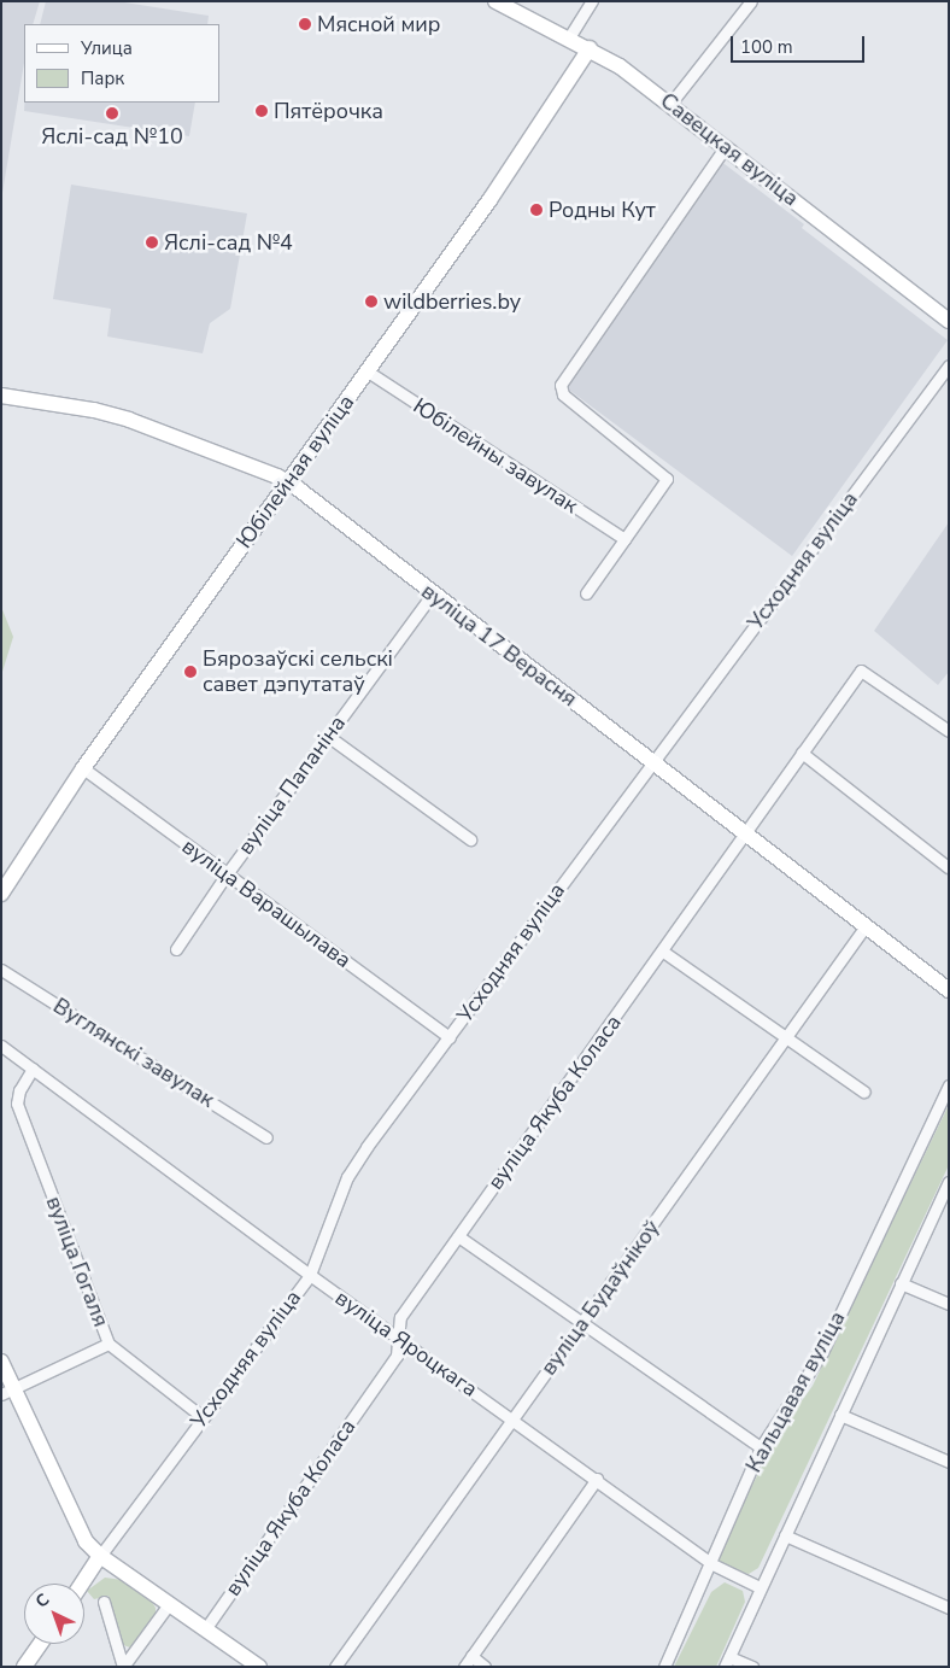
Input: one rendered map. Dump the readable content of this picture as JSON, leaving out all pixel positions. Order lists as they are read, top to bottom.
{
  "streets": {
    "street": [
      "Савецкая вуліца",
      "Юбілейны завулак",
      "Юбілейная вуліца",
      "Усходняя вуліца",
      "вуліца 17 Верасня",
      "вуліца Папаніна",
      "вуліца Варашылава",
      "Вуглянскі завулак",
      "вуліца Якуба Коласа",
      "вуліца Гогаля",
      "вуліца Будаўнікоў",
      "вуліца Яроцкага",
      "Кальцавая вуліца"
    ]
  },
  "crossings": [
    ["Савецкая вуліца", "Юбілейная вуліца"],
    ["Юбілейны завулак", "Юбілейная вуліца"],
    ["Юбілейная вуліца", "вуліца 17 Верасня"],
    ["Юбілейная вуліца", "вуліца Варашылава"],
    ["Усходняя вуліца", "вуліца 17 Верасня"],
    ["Усходняя вуліца", "вуліца Варашылава"],
    ["Усходняя вуліца", "вуліца Гогаля"],
    ["Усходняя вуліца", "вуліца Яроцкага"],
    ["вуліца 17 Верасня", "вуліца Папаніна"],
    ["вуліца 17 Верасня", "вуліца Якуба Коласа"],
    ["вуліца 17 Верасня", "вуліца Будаўнікоў"],
    ["вуліца Папаніна", "вуліца Варашылава"],
    ["вуліца Якуба Коласа", "вуліца Яроцкага"],
    ["вуліца Гогаля", "вуліца Яроцкага"],
    ["вуліца Будаўнікоў", "вуліца Яроцкага"],
    ["вуліца Яроцкага", "Кальцавая вуліца"]
  ],
  "places": [
    "Мясной мир",
    "Пятёрочка",
    "Яслі-сад №10",
    "Родны Кут",
    "Яслі-сад №4",
    "wildberries.by",
    "Бярозаўскі сельскі савет дэпутатаў"
  ],
  "legend": ["Улица", "Парк"],
  "scale_bar": "100 m",
  "north": "top left"
}
